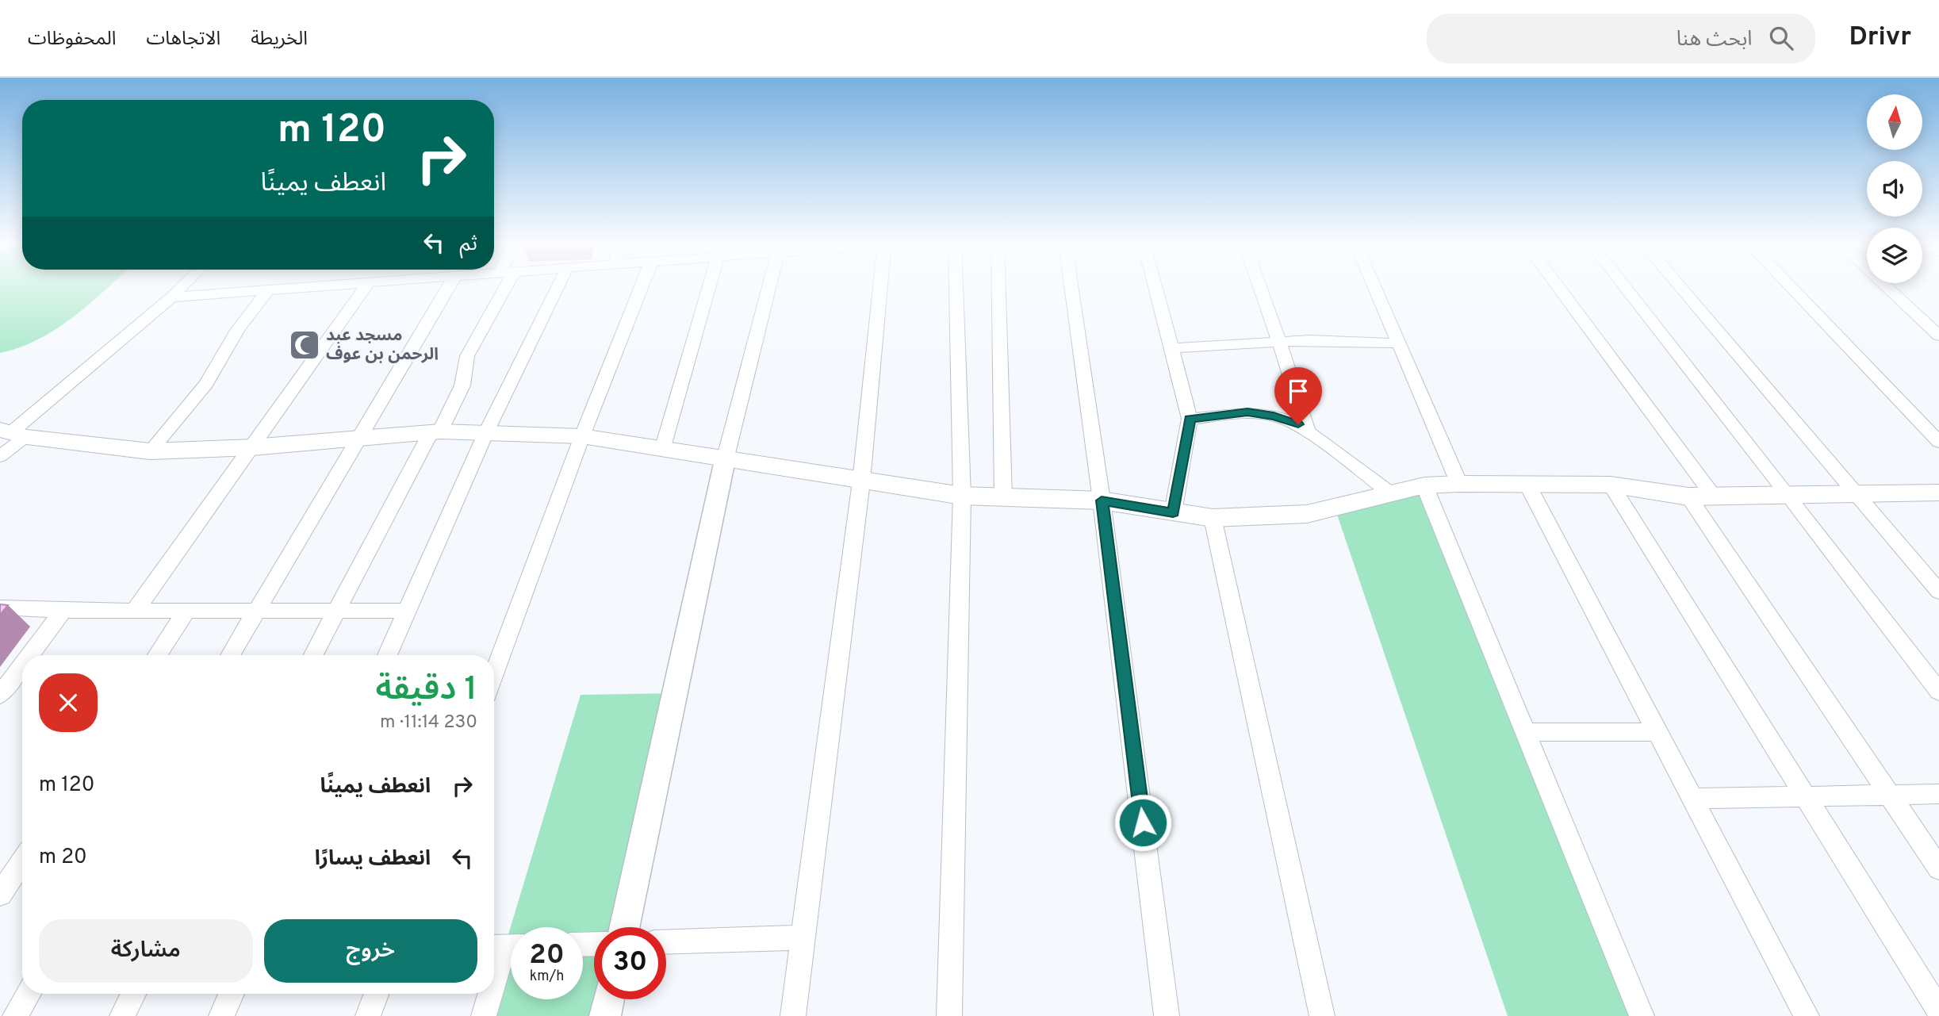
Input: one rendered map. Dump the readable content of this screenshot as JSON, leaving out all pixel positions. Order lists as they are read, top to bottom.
{
  "places": {
    "mosque": ["مسجد عبد الرحمن بن عوف"]
  },
  "north": "top",
  "page": {
    "header": "Drivr",
    "search": "ابحث هنا",
    "nav": ["الخريطة", "الاتجاهات", "المحفوظات"],
    "turn": ["120 m", "انعطف يمينًا"],
    "then": "ثم",
    "heading": ["1 دقيقة", "230 m · 11:14"],
    "list": [
      {
        "name": "انعطف يمينًا",
        "value": "120 m"
      },
      {
        "name": "انعطف يسارًا",
        "value": "20 m"
      }
    ],
    "buttons": ["خروج", "مشاركة"],
    "speed": "20 km/h",
    "limit": "30"
  }
}
